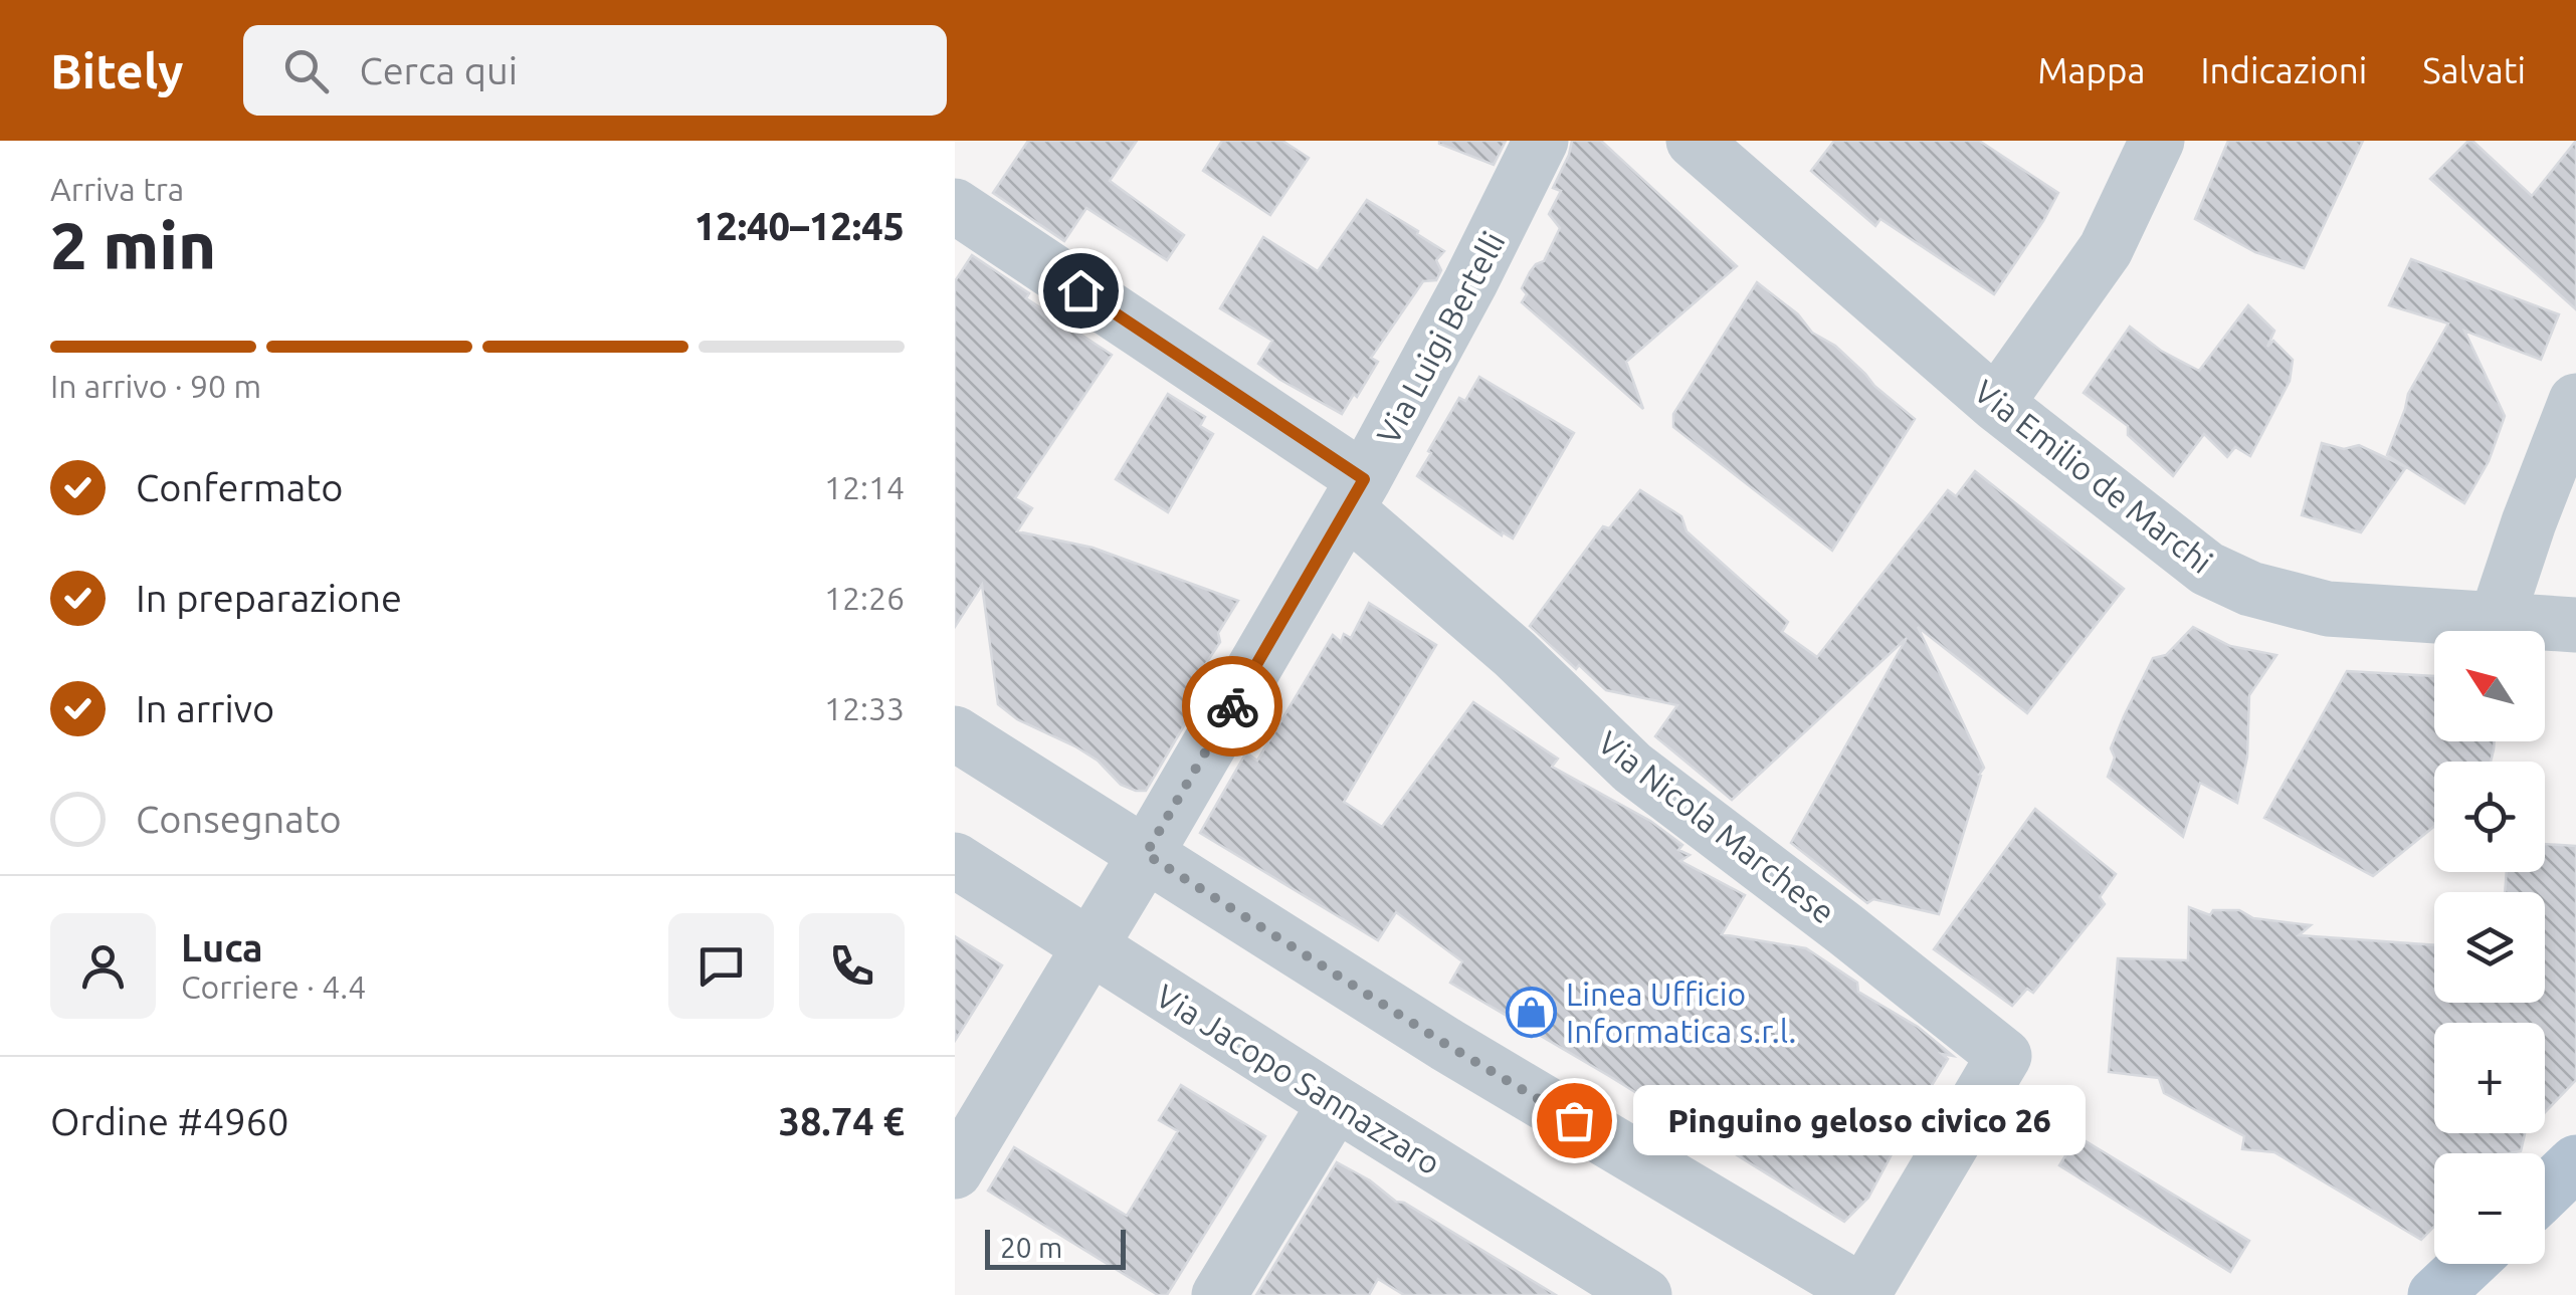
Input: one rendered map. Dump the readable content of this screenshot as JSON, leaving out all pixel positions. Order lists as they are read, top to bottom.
{
  "streets": {
    "street": [
      "Via Luigi Bertelli",
      "Via Emilio de Marchi",
      "Via Nicola Marchese",
      "Via Jacopo Sannazzaro"
    ]
  },
  "crossings": [
    ["Via Luigi Bertelli", "Via Nicola Marchese"],
    ["Via Luigi Bertelli", "Via Jacopo Sannazzaro"]
  ],
  "places": {
    "shop": ["Linea Ufficio Informatica s.r.l."],
    "other": ["Pinguino geloso civico 26"]
  },
  "scale_bar": "20 m",
  "north": "top left",
  "page": {
    "header": "Bitely",
    "search": "Cerca qui",
    "nav": ["Mappa", "Indicazioni", "Salvati"],
    "heading": ["2 min", "Arriva tra", "12:40–12:45"],
    "panel": [
      "Luca",
      "Corriere · 4.4",
      "Ordine #4960",
      "38.74 €"
    ],
    "bar": "In arrivo · 90 m",
    "list": [
      ["Confermato", "12:14"],
      ["In preparazione", "12:26"],
      ["In arrivo", "12:33"],
      "Consegnato"
    ],
    "map_buttons": ["+", "−"],
    "bubble": "Pinguino geloso civico 26",
    "scale": "20 m"
  }
}
